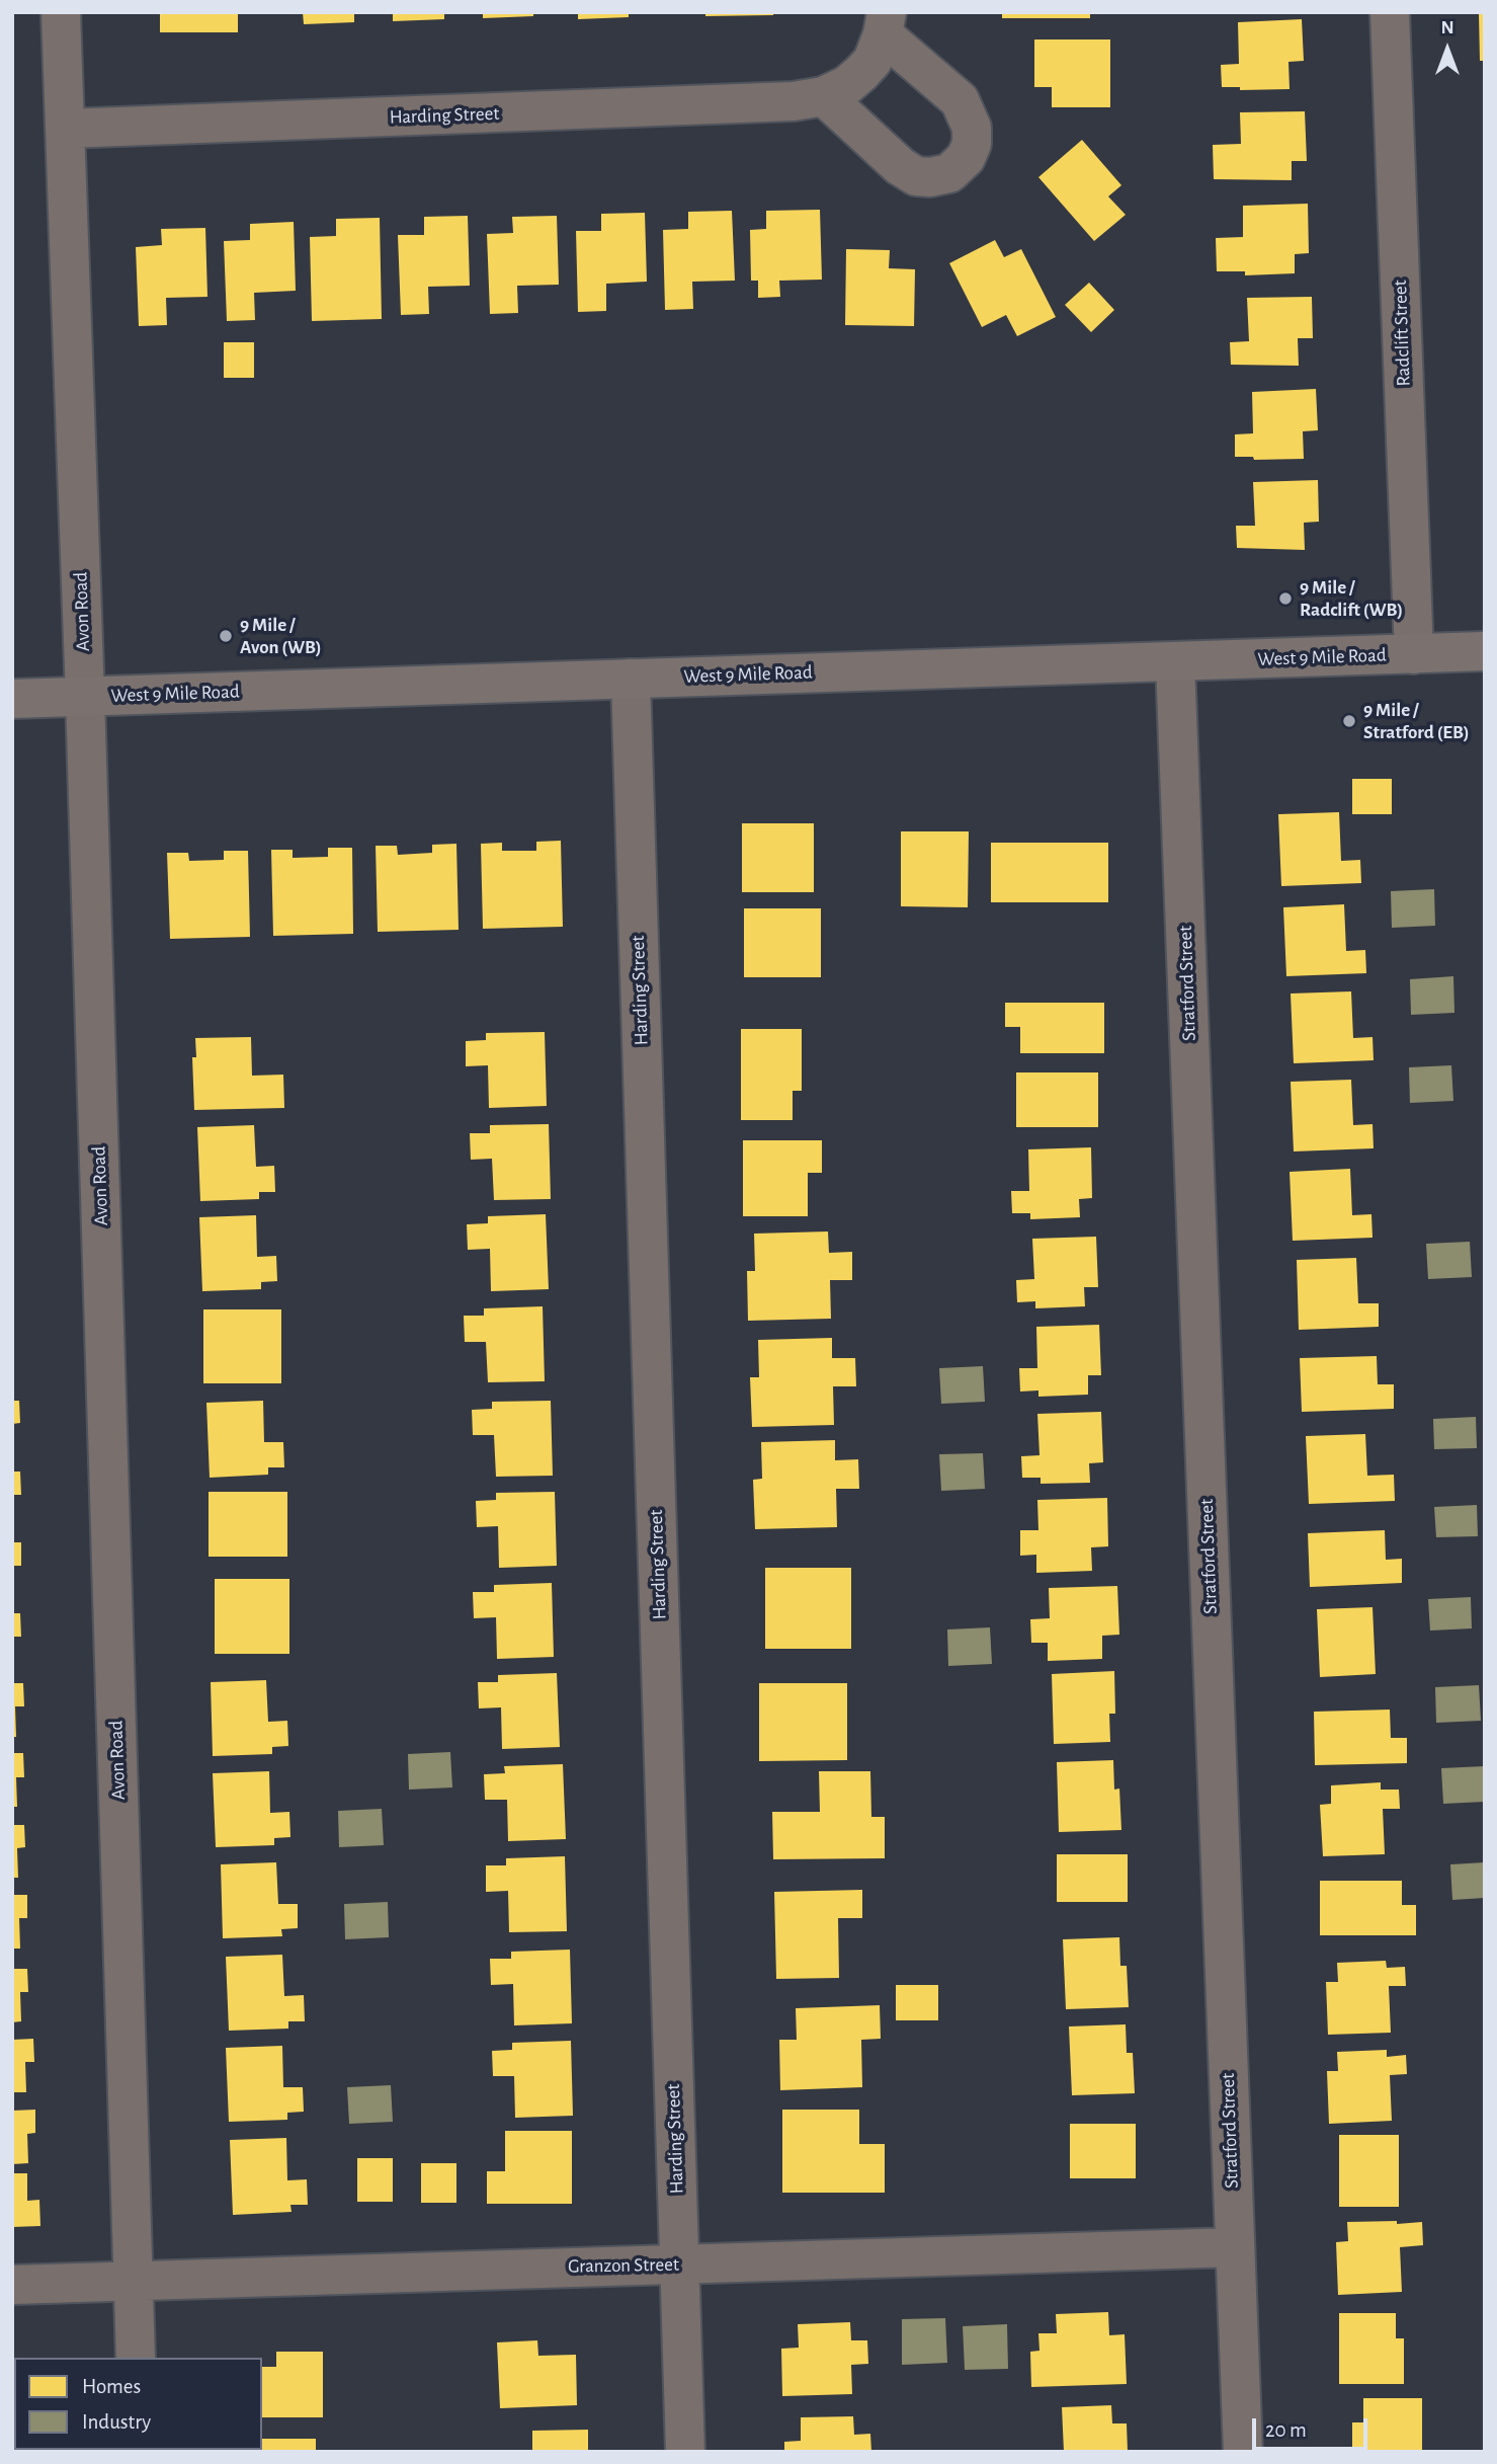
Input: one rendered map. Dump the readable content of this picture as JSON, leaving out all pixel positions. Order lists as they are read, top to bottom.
{
  "streets": {
    "main road": ["West 9 Mile Road"],
    "street": [
      "Harding Street",
      "Radclift Street",
      "Avon Road",
      "Stratford Street",
      "Granzon Street"
    ]
  },
  "crossings": [
    ["Harding Street", "Avon Road"],
    ["Harding Street", "West 9 Mile Road"],
    ["Harding Street", "Granzon Street"],
    ["Radclift Street", "West 9 Mile Road"],
    ["Avon Road", "West 9 Mile Road"],
    ["Avon Road", "Granzon Street"],
    ["West 9 Mile Road", "Stratford Street"],
    ["Stratford Street", "Granzon Street"]
  ],
  "places": ["9 Mile / Radclift (WB)", "9 Mile / Avon (WB)", "9 Mile / Stratford (EB)"],
  "legend": ["Homes", "Industry"],
  "scale_bar": "20 m",
  "north": "top"
}
